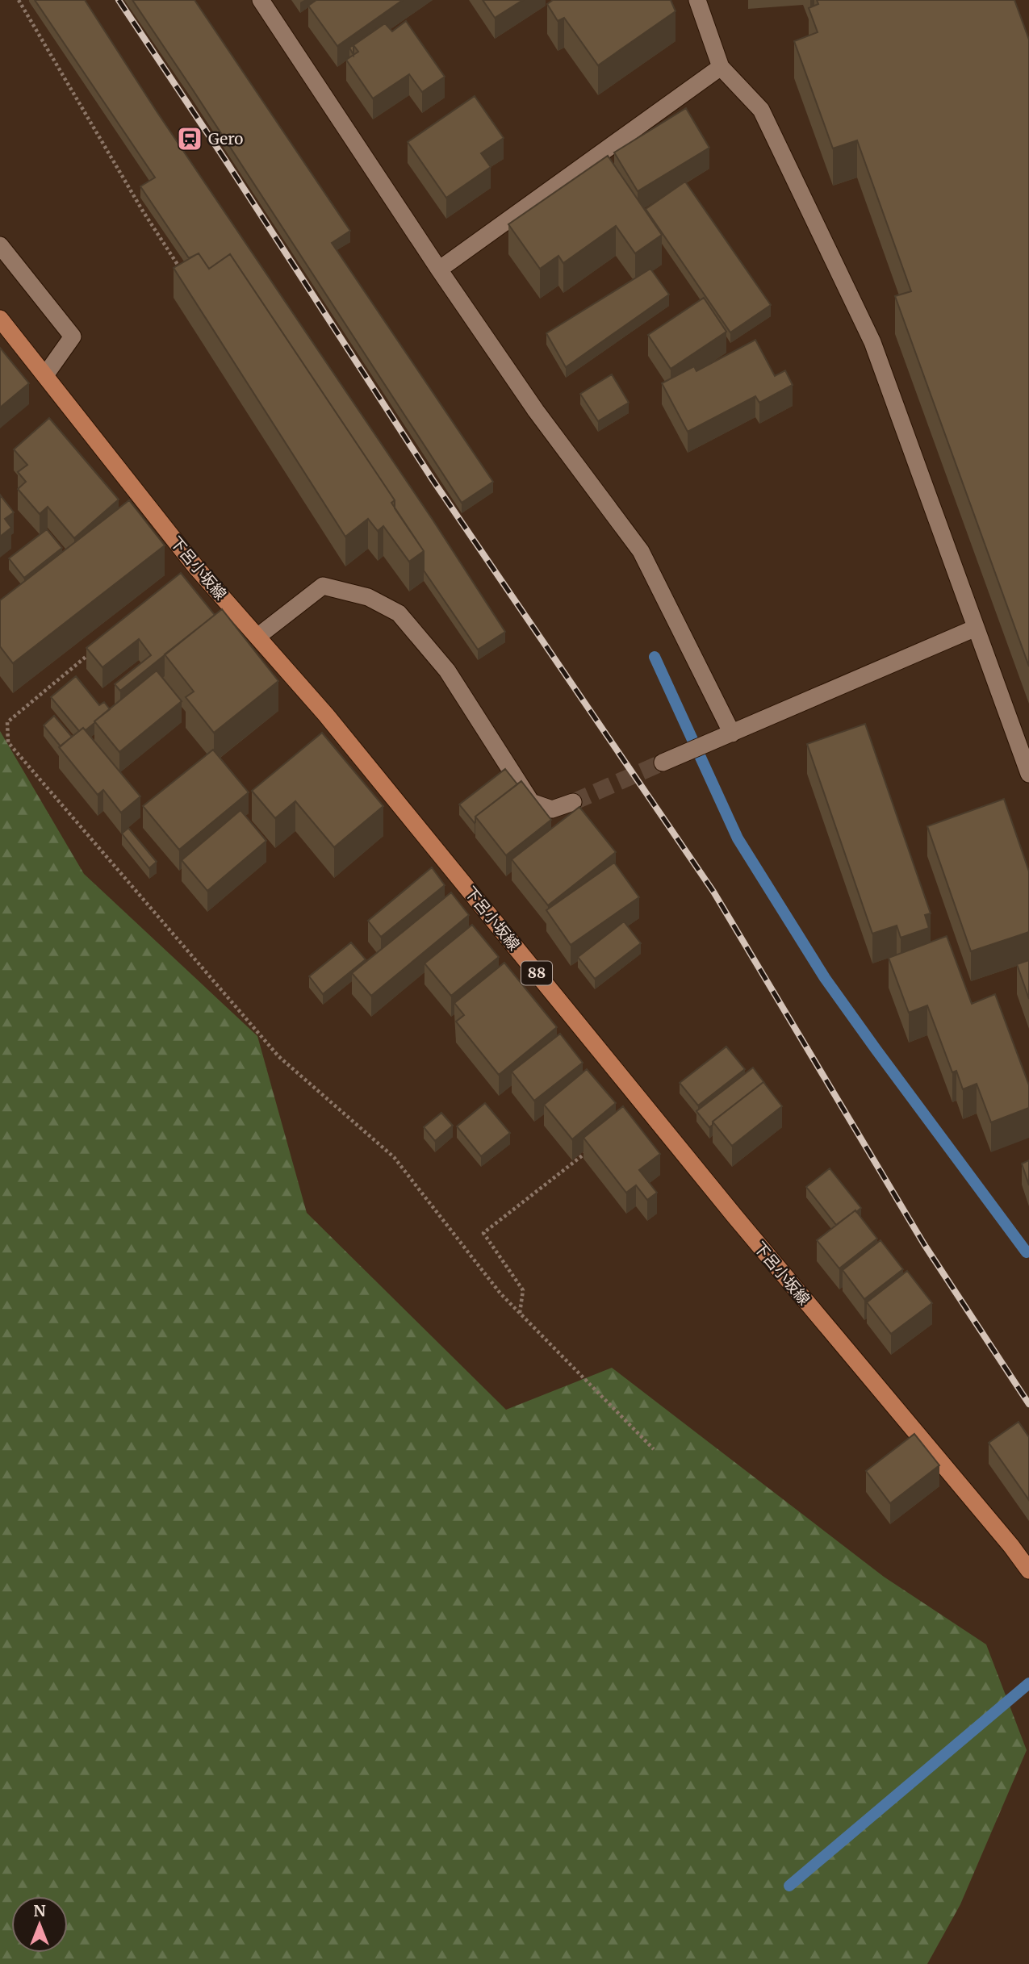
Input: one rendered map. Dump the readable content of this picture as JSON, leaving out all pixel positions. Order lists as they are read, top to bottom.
{
  "streets": {
    "main road": ["下呂小坂線", "88"]
  },
  "places": {
    "station": ["Gero"]
  },
  "north": "top"
}
